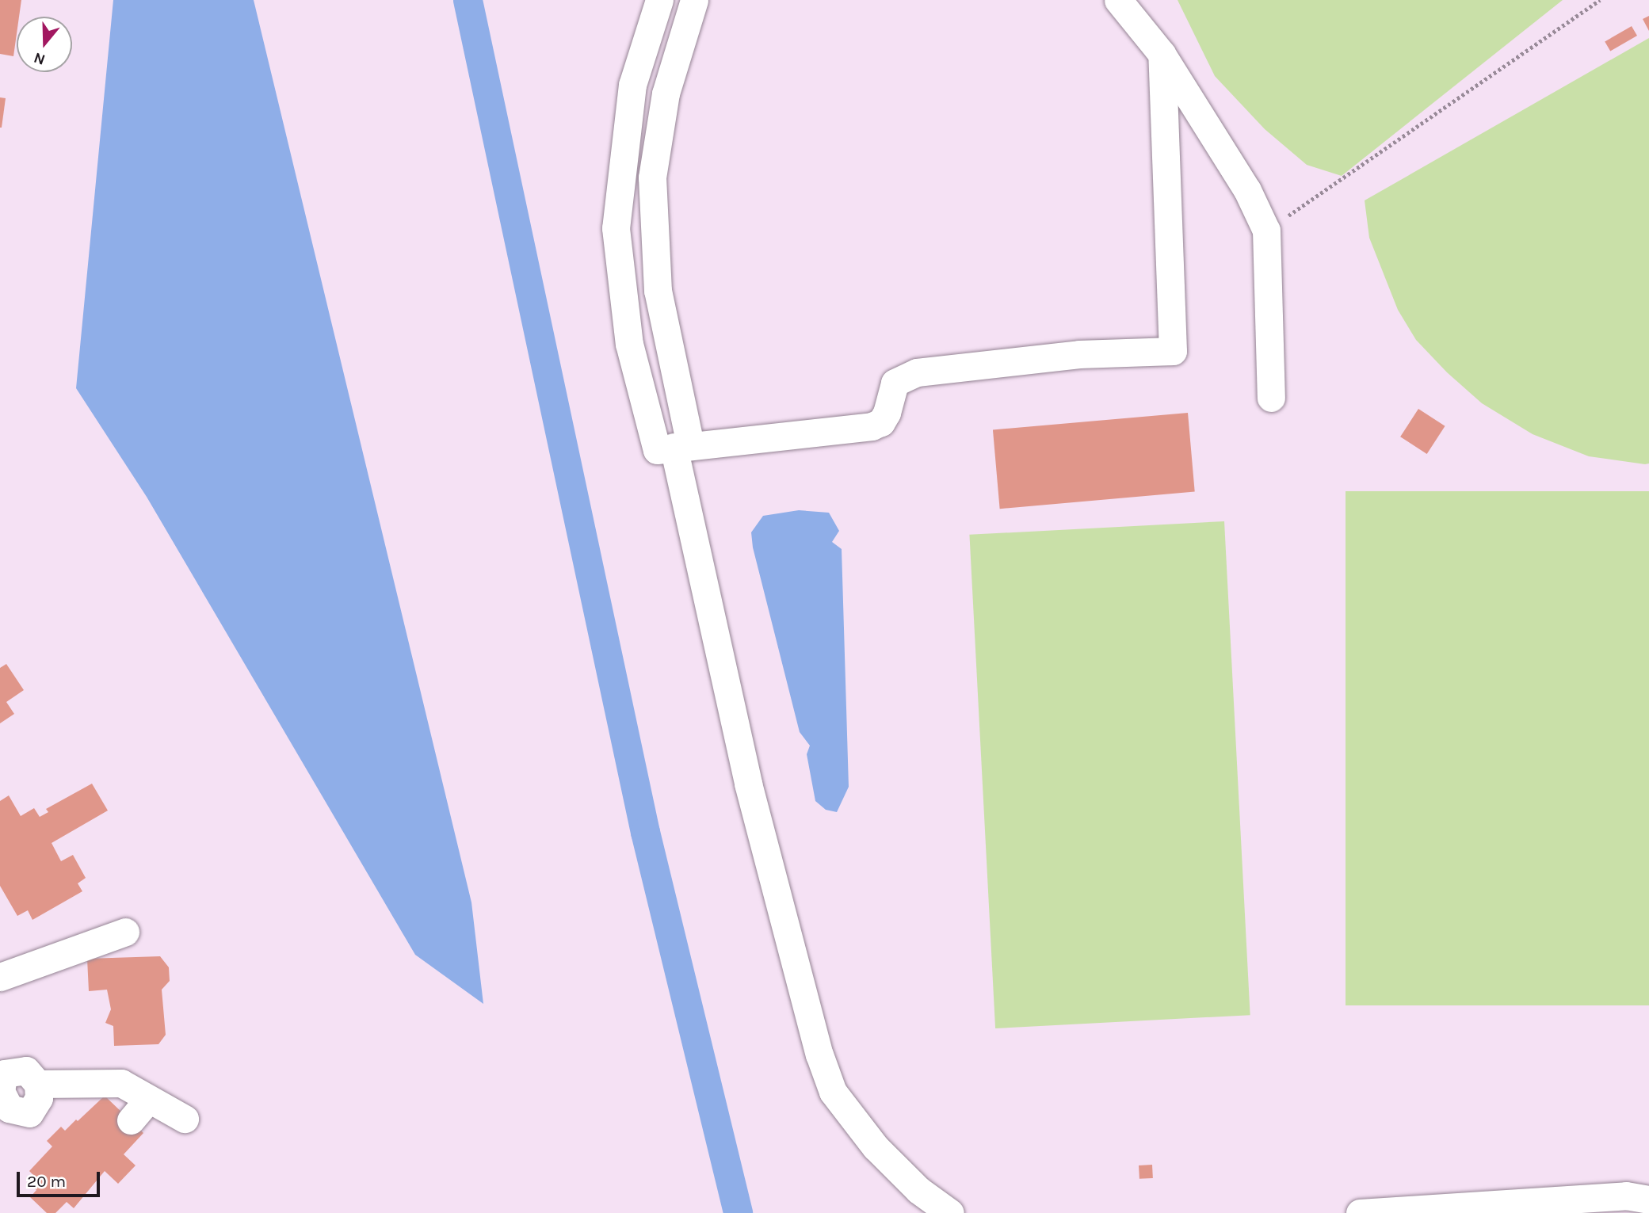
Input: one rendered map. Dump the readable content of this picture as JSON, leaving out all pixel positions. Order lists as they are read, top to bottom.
{
  "scale_bar": "20 m",
  "north": "bottom"
}
